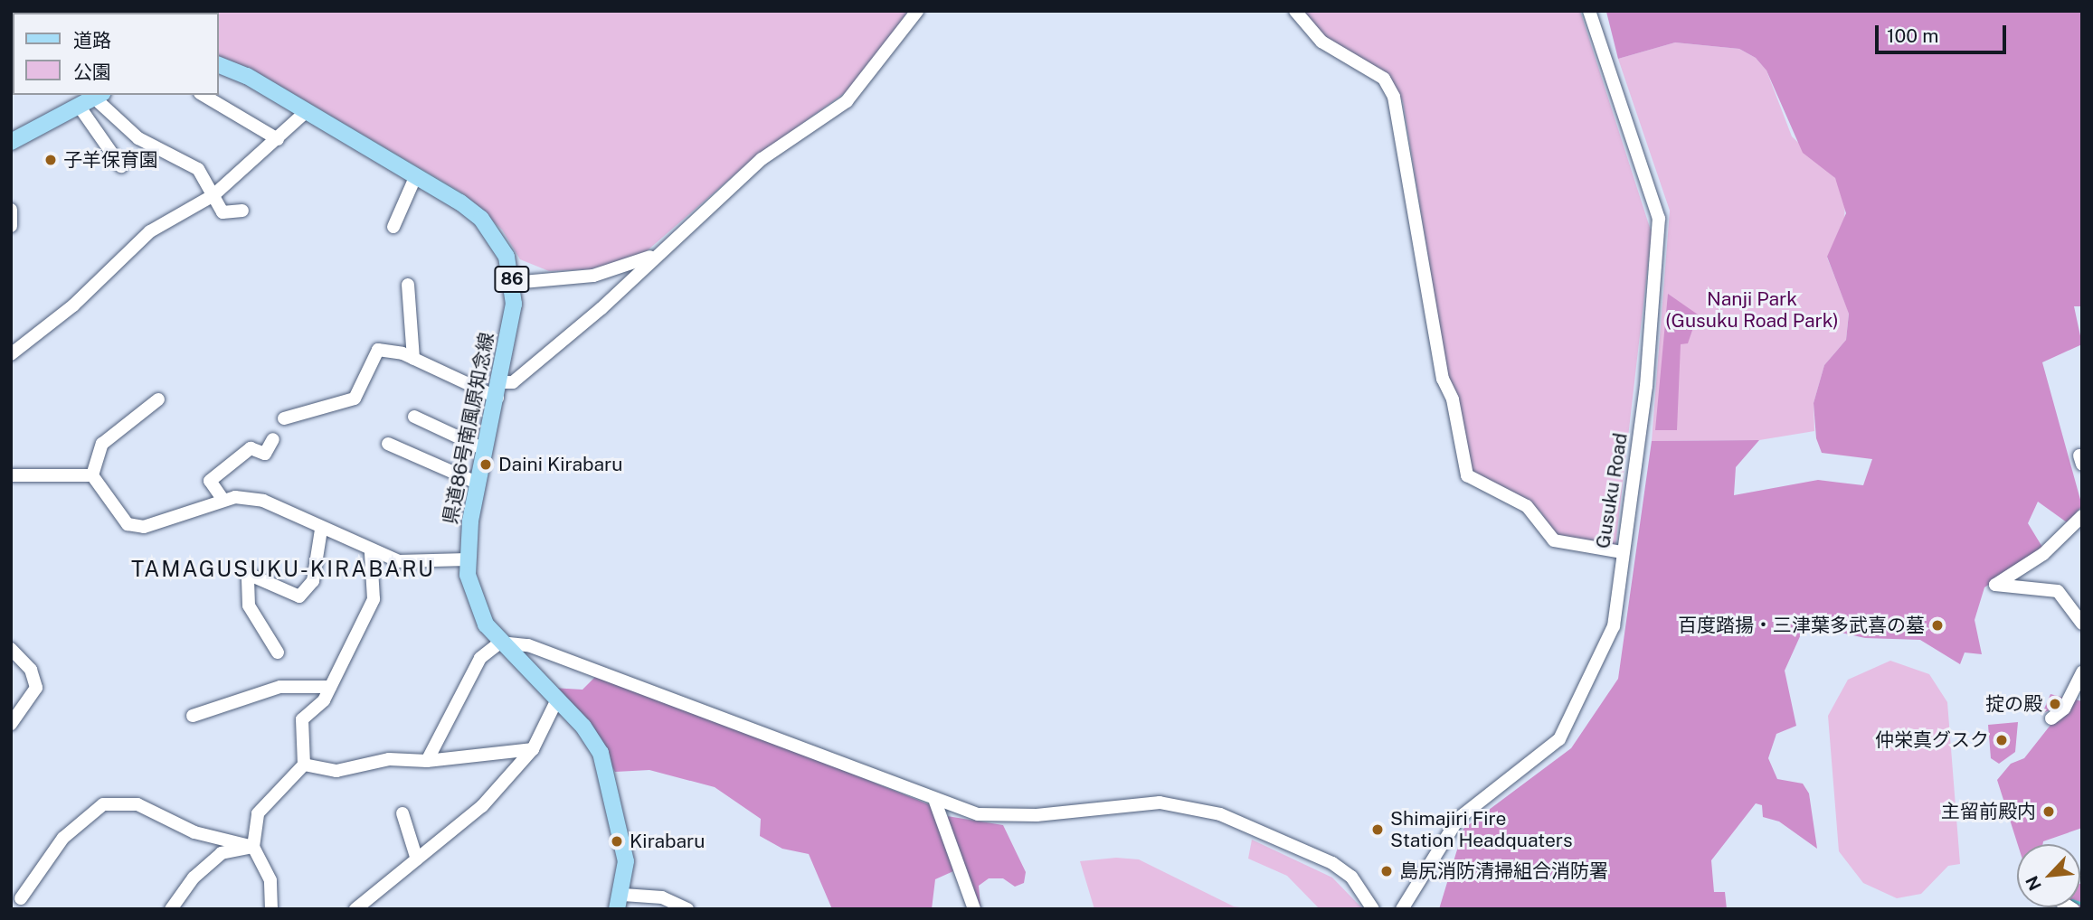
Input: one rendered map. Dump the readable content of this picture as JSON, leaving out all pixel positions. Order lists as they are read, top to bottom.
{
  "streets": {
    "main road": ["86", "県道86号南風原知念線"],
    "street": ["Gusuku Road"]
  },
  "districts": ["TAMAGUSUKU-KIRABARU"],
  "parks": ["Nanji Park (Gusuku Road Park)"],
  "places": [
    "子羊保育園",
    "Daini Kirabaru",
    "百度踏揚・三津葉多武喜の墓",
    "掟の殿",
    "仲栄真グスク",
    "主留前殿内",
    "Shimajiri Fire Station Headquaters",
    "Kirabaru",
    "島尻消防清掃組合消防署"
  ],
  "legend": ["道路", "公園"],
  "scale_bar": "100 m",
  "north": "bottom left"
}
